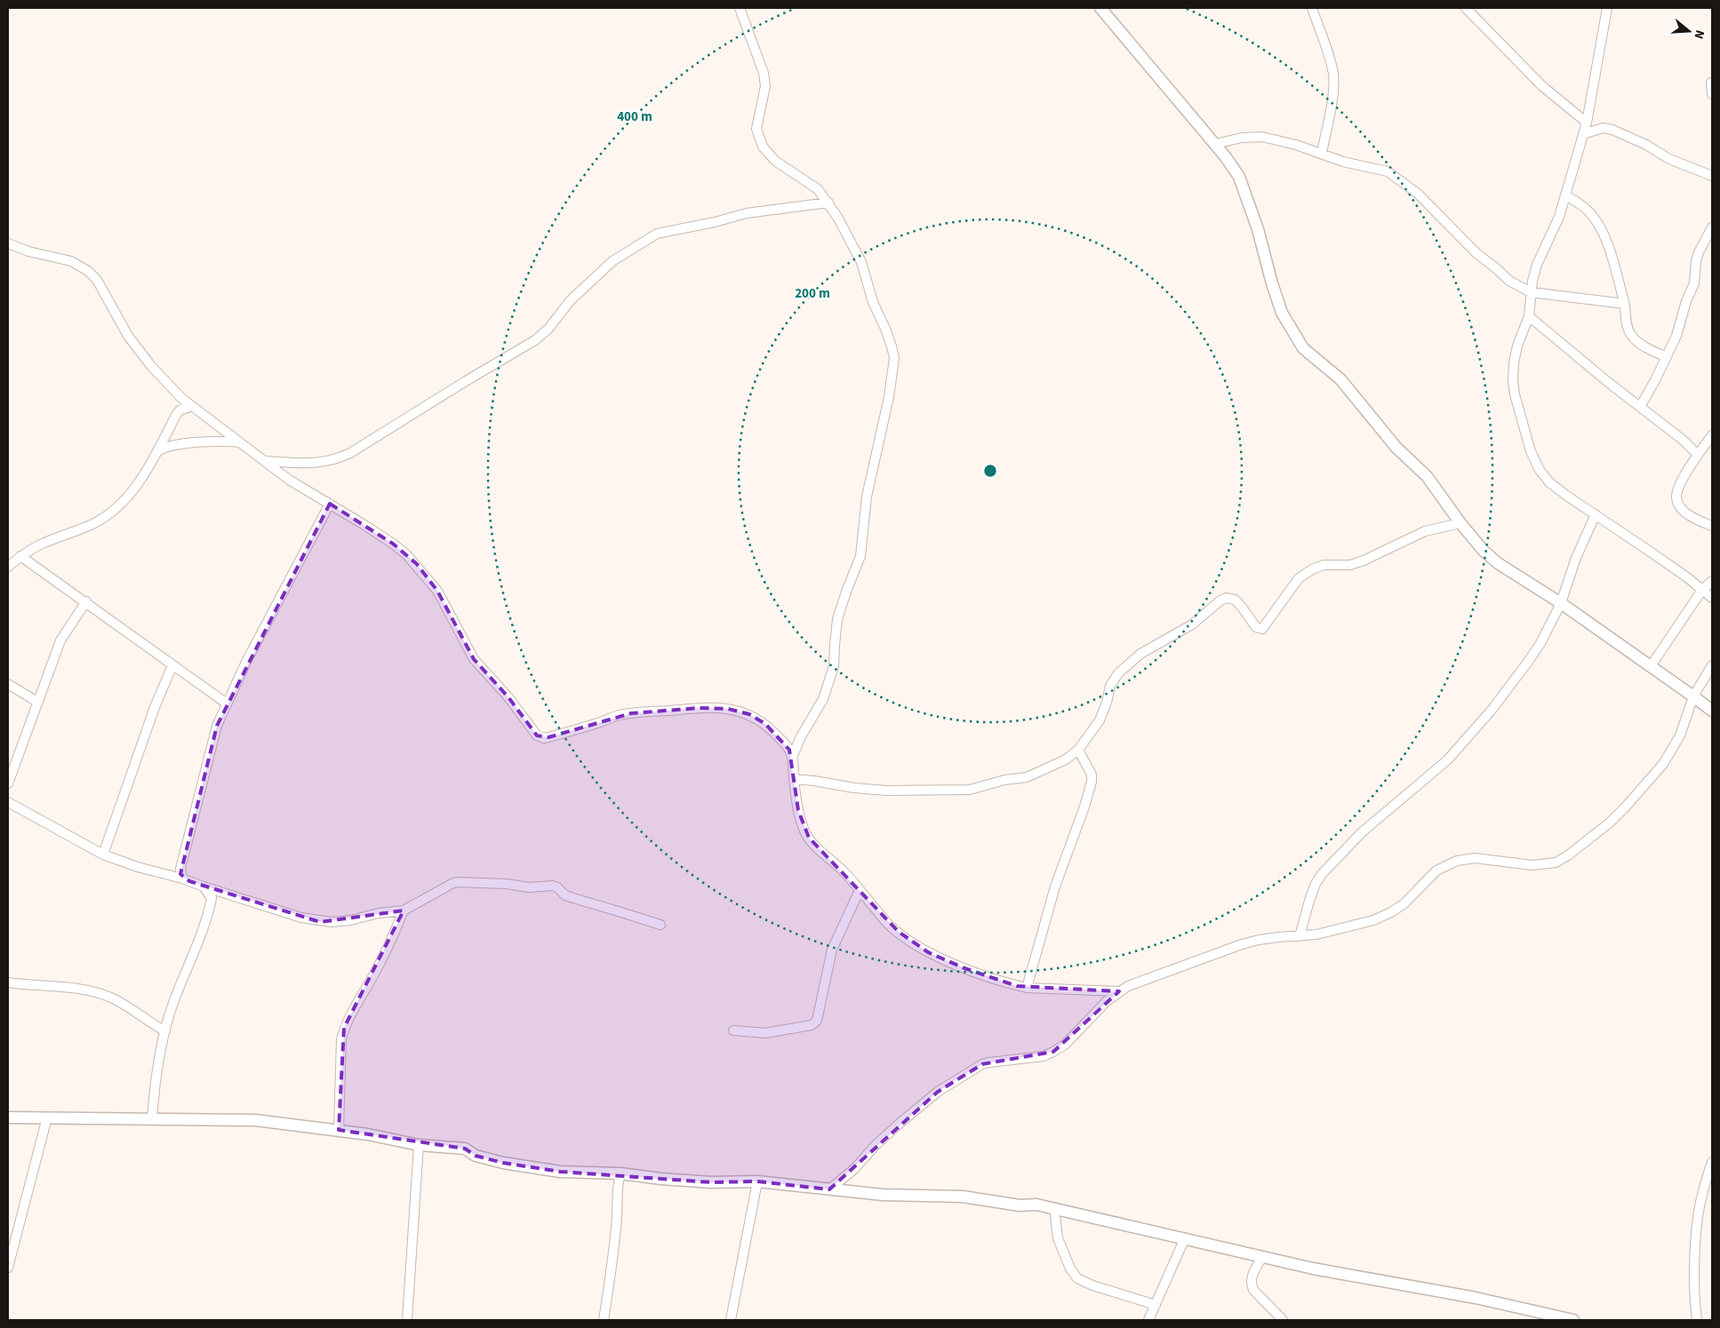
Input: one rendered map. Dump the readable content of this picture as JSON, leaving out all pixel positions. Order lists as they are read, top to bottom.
{
  "north": "right",
  "rings": ["400 m", "200 m"]
}
